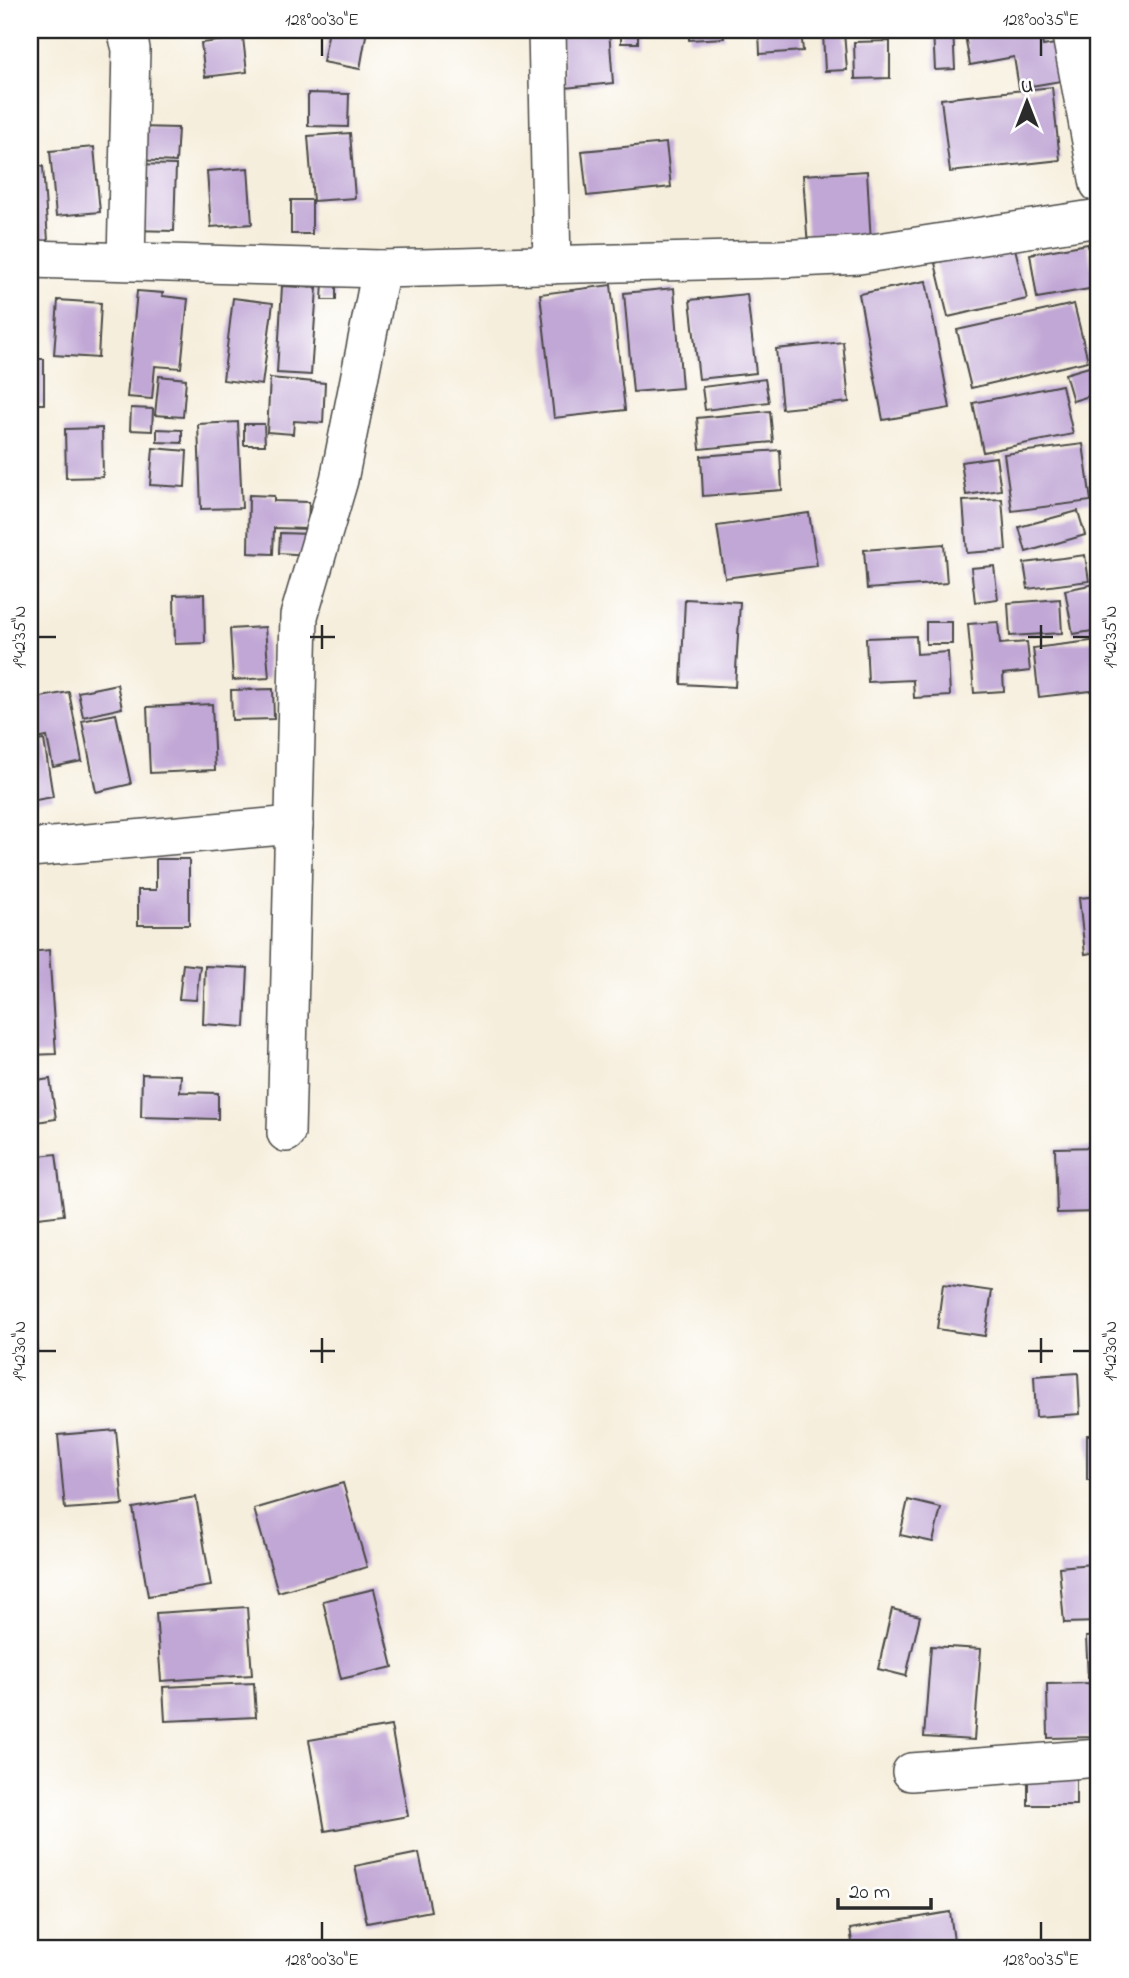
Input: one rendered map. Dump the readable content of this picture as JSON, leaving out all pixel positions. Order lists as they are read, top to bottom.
{
  "scale_bar": "20 m",
  "north": "top",
  "coordinates": [
    "128°00'30\"E",
    "128°00'35\"E",
    "1°42'35\"N",
    "1°42'30\"N"
  ]
}
